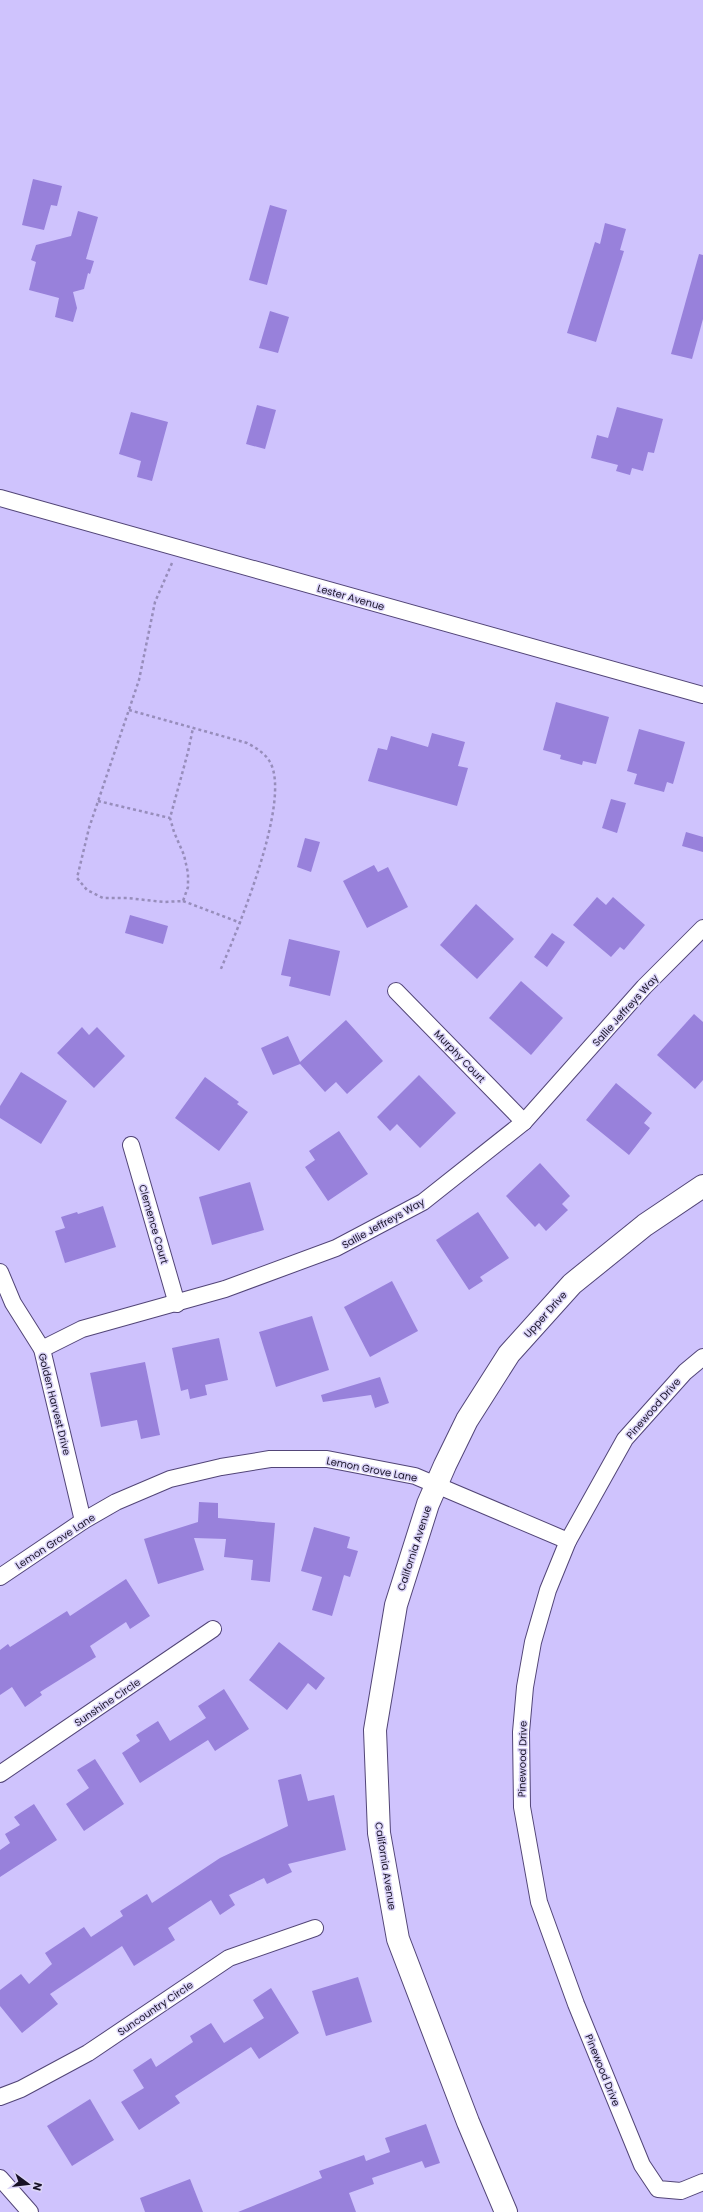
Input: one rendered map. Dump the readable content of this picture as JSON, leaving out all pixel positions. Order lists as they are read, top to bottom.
{
  "streets": {
    "main road": ["Upper Drive", "California Avenue"],
    "street": [
      "Lester Avenue",
      "Sallie Jeffreys Way",
      "Murphy Court",
      "Clemence Court",
      "Golden Harvest Drive",
      "Pinewood Drive",
      "Lemon Grove Lane",
      "Sunshine Circle",
      "Suncountry Circle"
    ]
  },
  "crossings": [
    ["Sallie Jeffreys Way", "Murphy Court"],
    ["Sallie Jeffreys Way", "Clemence Court"],
    ["Sallie Jeffreys Way", "Golden Harvest Drive"],
    ["Upper Drive", "Lemon Grove Lane"],
    ["Upper Drive", "California Avenue"],
    ["Golden Harvest Drive", "Lemon Grove Lane"],
    ["Pinewood Drive", "Lemon Grove Lane"],
    ["Lemon Grove Lane", "California Avenue"]
  ],
  "north": "right"
}
